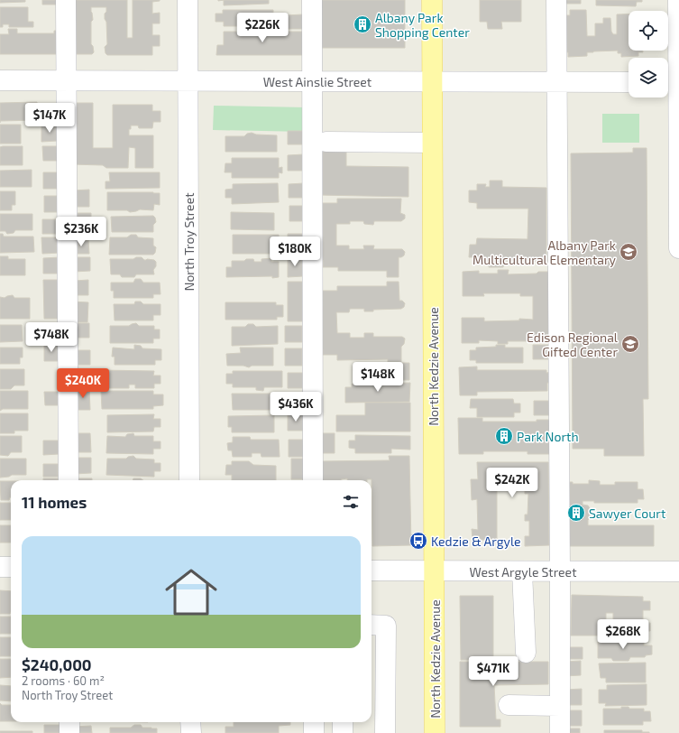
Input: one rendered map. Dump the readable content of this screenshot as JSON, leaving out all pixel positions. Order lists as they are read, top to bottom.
{
  "streets": {
    "main road": ["North Kedzie Avenue"],
    "street": ["West Ainslie Street", "North Troy Street", "West Argyle Street"]
  },
  "crossings": [
    ["West Ainslie Street", "North Troy Street"],
    ["West Ainslie Street", "North Kedzie Avenue"],
    ["North Kedzie Avenue", "West Argyle Street"]
  ],
  "places": {
    "building": ["Albany Park Shopping Center", "Park North", "Sawyer Court"],
    "school or university": ["Albany Park Multicultural Elementary", "Edison Regional Gifted Center"],
    "bus stop": ["Kedzie & Argyle"]
  },
  "page": {
    "price": [
      "$226K",
      "$147K",
      "$236K",
      "$180K",
      "$748K",
      "$148K",
      "$240K",
      "$436K",
      "$242K",
      "$268K",
      "$471K"
    ],
    "heading": "11 homes",
    "list": [
      {
        "name": "$240,000",
        "note": "2 rooms · 60 m² · North Troy Street"
      }
    ]
  }
}
